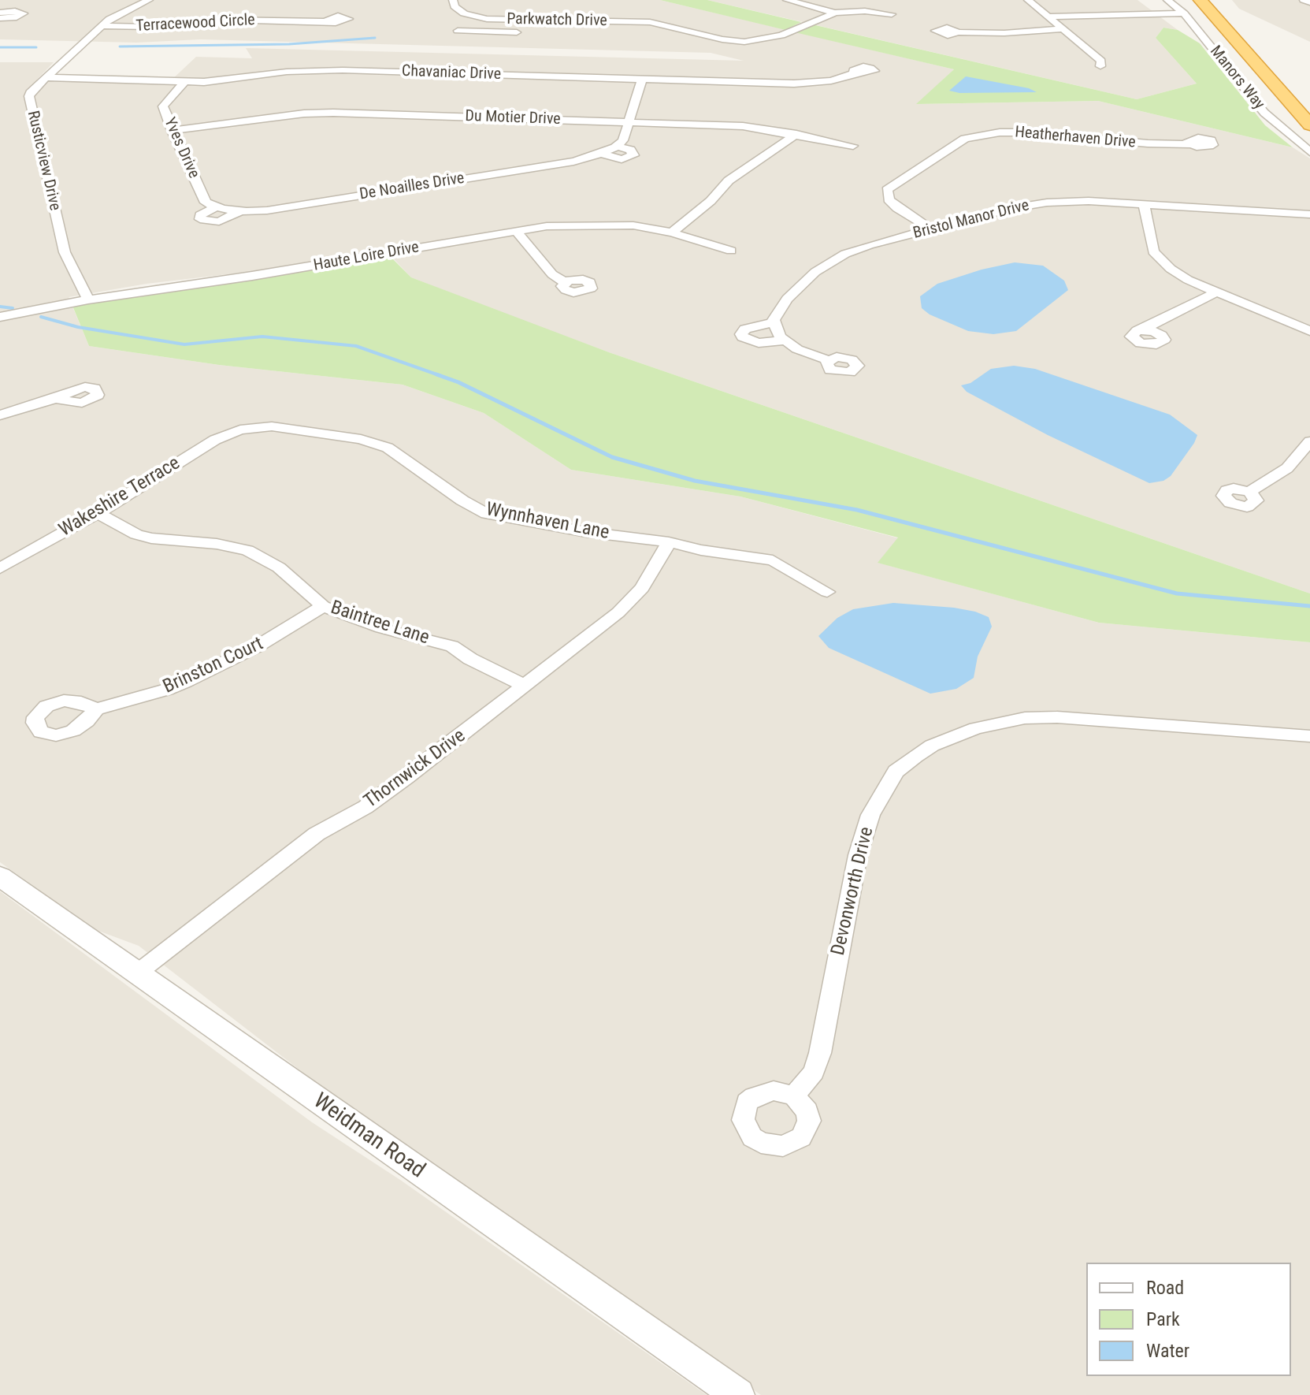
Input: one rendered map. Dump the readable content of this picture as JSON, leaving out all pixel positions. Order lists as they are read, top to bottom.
{
  "streets": {
    "street": [
      "Parkwatch Drive",
      "Terracewood Circle",
      "Chavaniac Drive",
      "Manors Way",
      "Du Motier Drive",
      "Heatherhaven Drive",
      "Yves Drive",
      "Rusticview Drive",
      "De Noailles Drive",
      "Bristol Manor Drive",
      "Haute Loire Drive",
      "Wakeshire Terrace",
      "Wynnhaven Lane",
      "Baintree Lane",
      "Brinston Court",
      "Thornwick Drive",
      "Devonworth Drive",
      "Weidman Road"
    ]
  },
  "crossings": [
    ["Terracewood Circle", "Rusticview Drive"],
    ["Chavaniac Drive", "Yves Drive"],
    ["Chavaniac Drive", "Rusticview Drive"],
    ["Du Motier Drive", "Yves Drive"],
    ["Heatherhaven Drive", "Bristol Manor Drive"],
    ["Yves Drive", "De Noailles Drive"],
    ["Rusticview Drive", "Haute Loire Drive"],
    ["Wakeshire Terrace", "Wynnhaven Lane"],
    ["Wakeshire Terrace", "Baintree Lane"],
    ["Wynnhaven Lane", "Thornwick Drive"],
    ["Baintree Lane", "Brinston Court"],
    ["Baintree Lane", "Thornwick Drive"],
    ["Thornwick Drive", "Weidman Road"]
  ],
  "legend": ["Road", "Park", "Water"]
}
